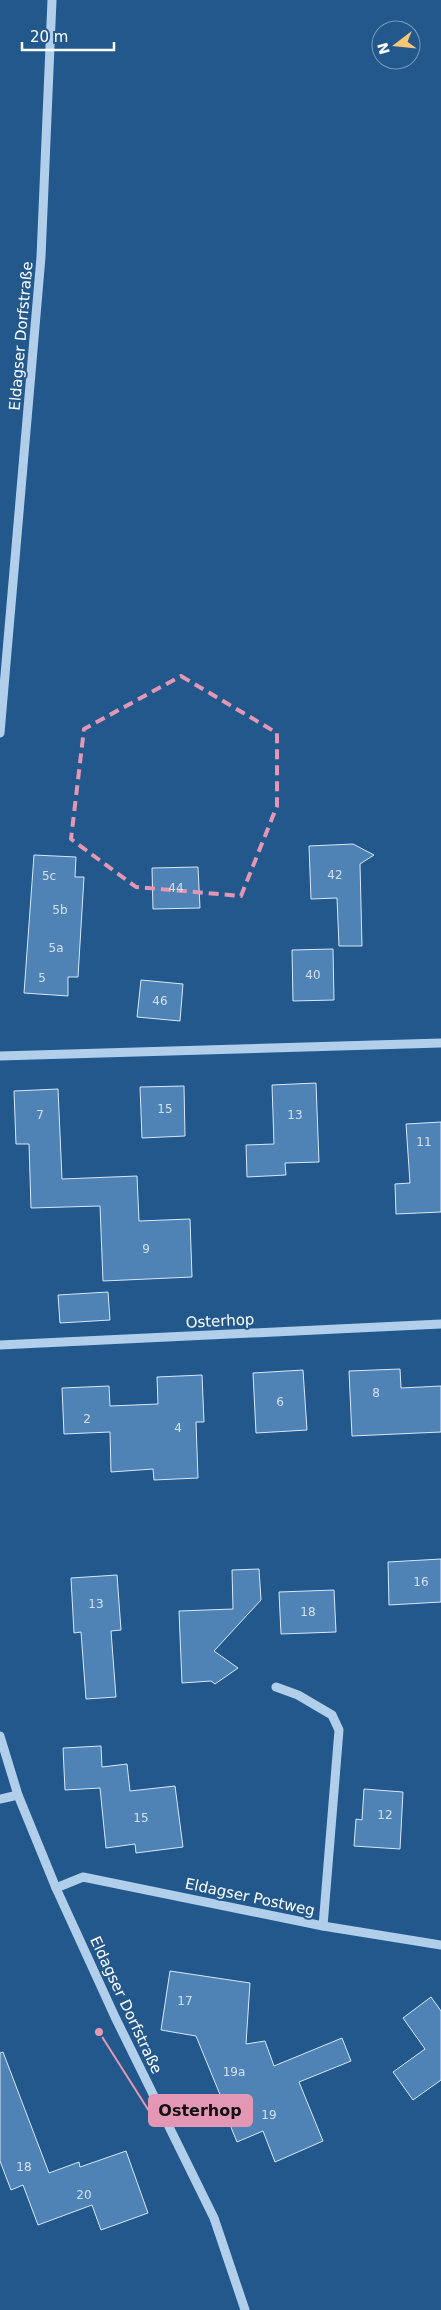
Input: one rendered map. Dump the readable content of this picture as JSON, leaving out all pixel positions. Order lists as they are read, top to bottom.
{
  "streets": {
    "street": ["Eldagser Dorfstraße", "Osterhop", "Eldagser Postweg"]
  },
  "crossings": [
    ["Eldagser Dorfstraße", "Eldagser Postweg"]
  ],
  "places": ["Osterhop"],
  "house_numbers": [
    "42",
    "5c",
    "44",
    "5b",
    "5a",
    "40",
    "5",
    "46",
    "15",
    "7",
    "13",
    "11",
    "9",
    "8",
    "6",
    "2",
    "4",
    "16",
    "13",
    "18",
    "12",
    "15",
    "17",
    "19a",
    "19",
    "18",
    "20"
  ],
  "scale_bar": "20 m",
  "north": "left"
}
